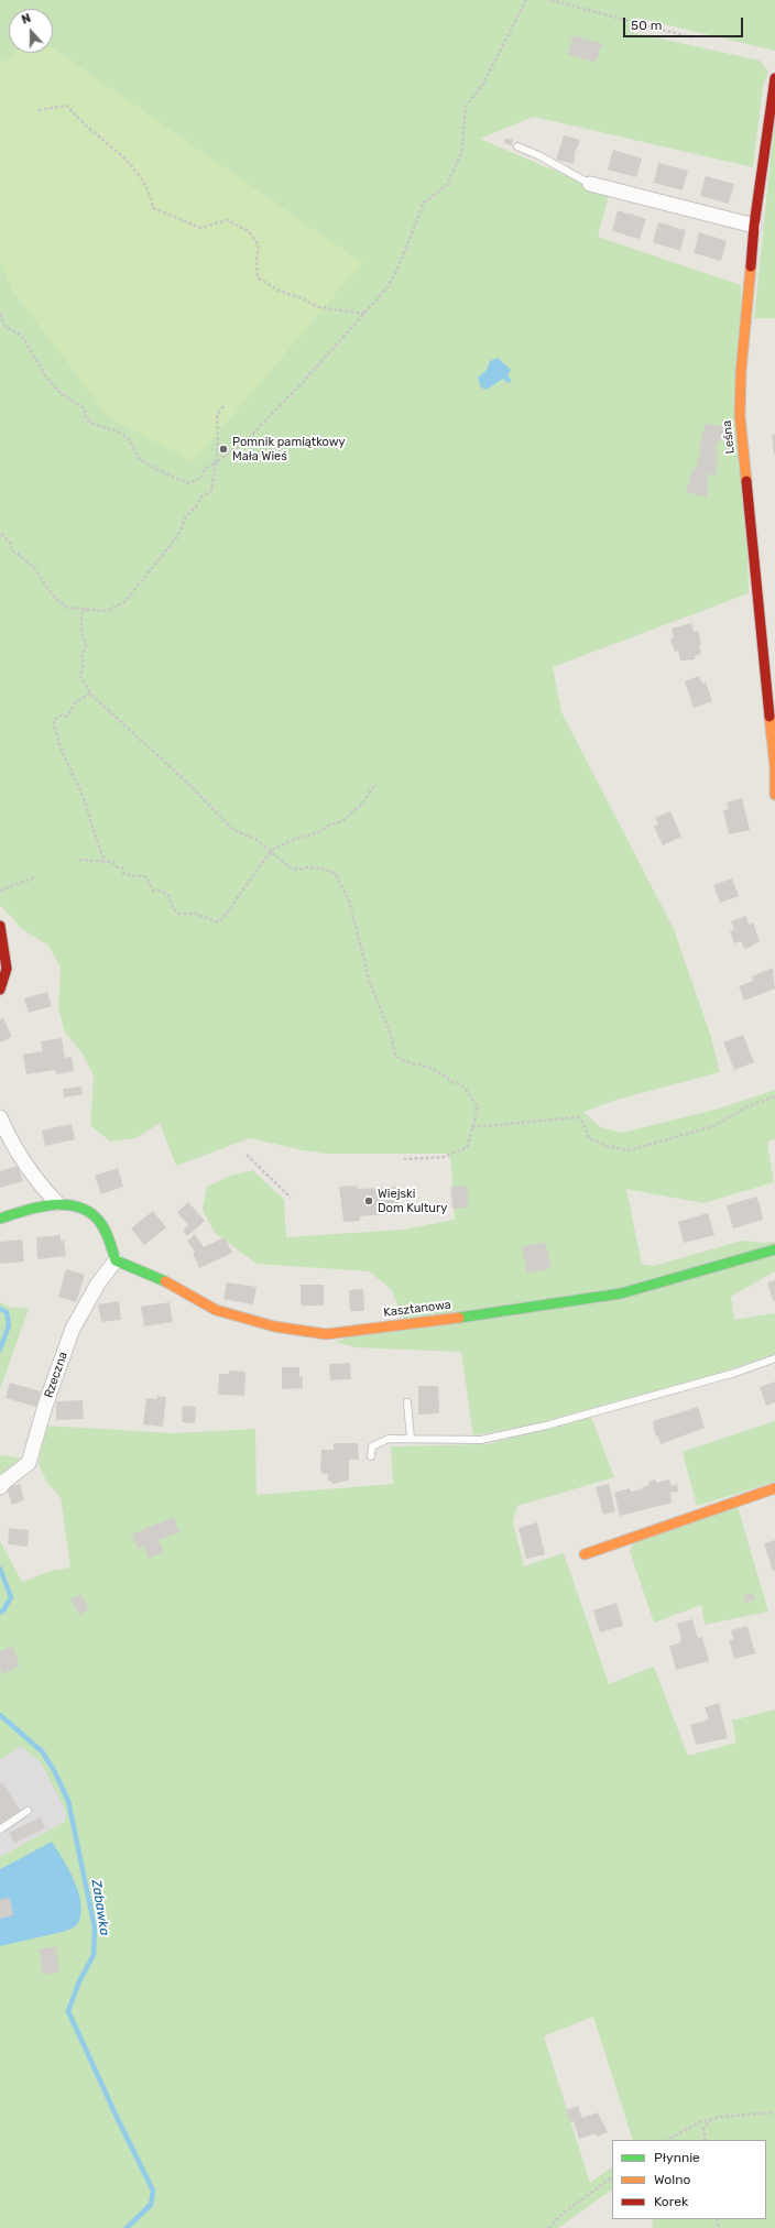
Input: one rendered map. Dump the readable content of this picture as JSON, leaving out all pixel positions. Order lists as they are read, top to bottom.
{
  "streets": {
    "street": ["Leśna", "Kasztanowa", "Rzeczna"]
  },
  "crossings": [
    ["Kasztanowa", "Rzeczna"]
  ],
  "water": ["Zabawka"],
  "places": ["Pomnik pamiątkowy Mała Wieś", "Wiejski Dom Kultury"],
  "legend": ["Płynnie", "Wolno", "Korek"],
  "scale_bar": "50 m",
  "north": "top"
}
